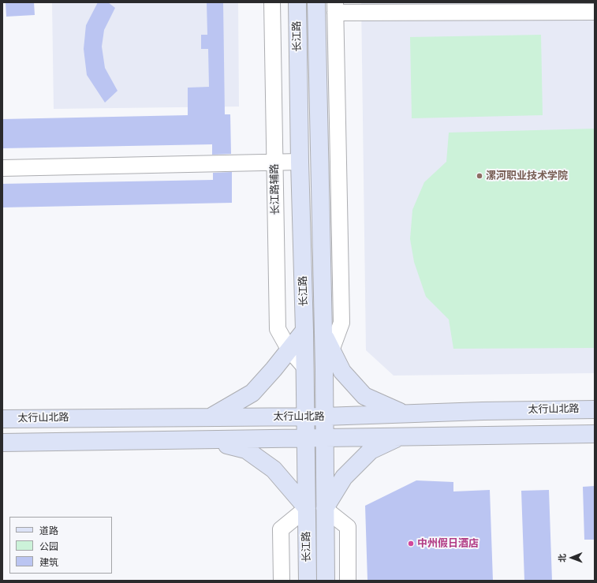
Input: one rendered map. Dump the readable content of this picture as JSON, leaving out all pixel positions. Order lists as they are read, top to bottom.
{
  "streets": {
    "main road": ["长江路", "太行山北路"],
    "street": ["长江路辅路"]
  },
  "crossings": [
    ["长江路", "长江路辅路"],
    ["长江路", "太行山北路"]
  ],
  "places": ["漯河职业技术学院", "中州假日酒店"],
  "legend": ["道路", "公园", "建筑"],
  "north": "left"
}
